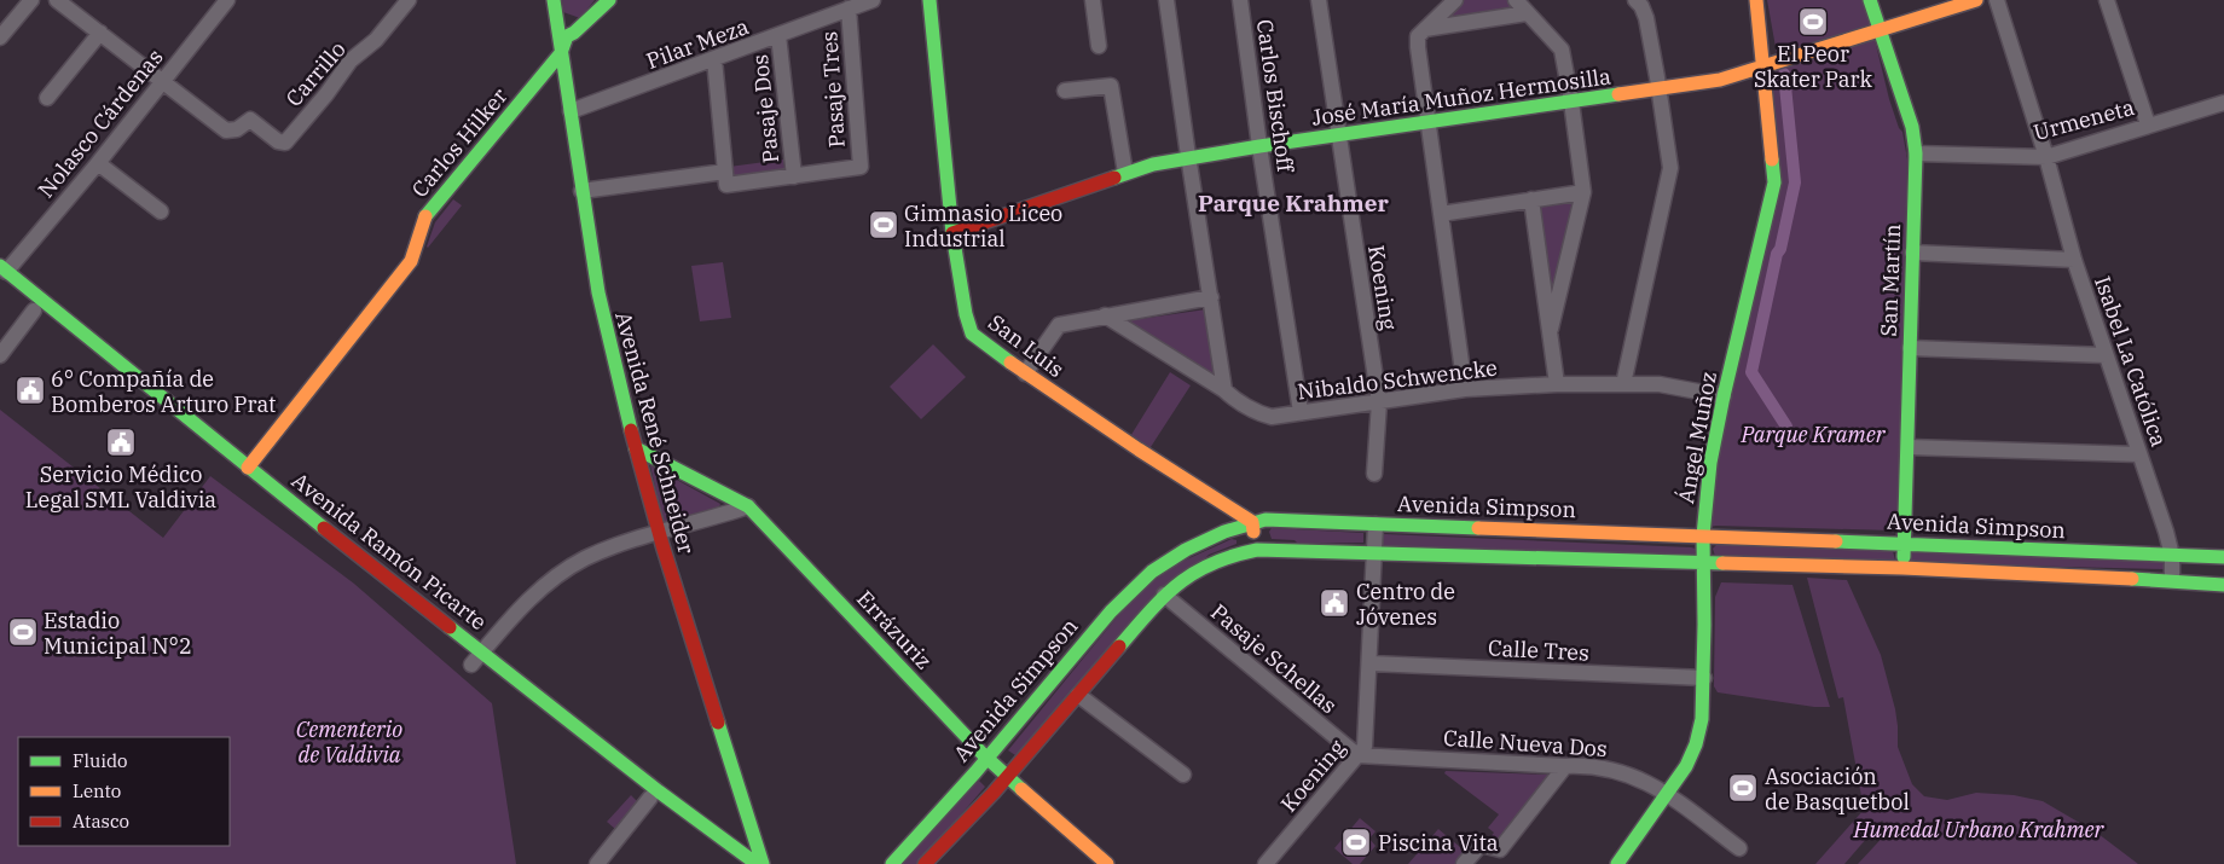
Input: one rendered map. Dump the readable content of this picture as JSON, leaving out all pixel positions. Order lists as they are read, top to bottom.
{
  "streets": {
    "main road": [
      "José María Muñoz Hermosilla",
      "Carlos Hilker",
      "San Martín",
      "San Luis",
      "Avenida René Schneider",
      "Ángel Muñoz",
      "Avenida Simpson",
      "Avenida Ramón Picarte",
      "Errázuriz"
    ],
    "street": [
      "Pilar Meza",
      "Carrillo",
      "Pasaje Tres",
      "Carlos Bischoff",
      "Pasaje Dos",
      "Urmeneta",
      "Nolasco Cárdenas",
      "Koening",
      "Isabel La Católica",
      "Nibaldo Schwencke",
      "Calle Tres",
      "Pasaje Schellas",
      "Calle Nueva Dos"
    ]
  },
  "crossings": [
    ["Pilar Meza", "Pasaje Tres"],
    ["Pilar Meza", "Pasaje Dos"],
    ["Pilar Meza", "Avenida René Schneider"],
    ["Carrillo", "Nolasco Cárdenas"],
    ["Pasaje Tres", "Pasaje Dos"],
    ["Carlos Bischoff", "José María Muñoz Hermosilla"],
    ["Carlos Bischoff", "Nibaldo Schwencke"],
    ["José María Muñoz Hermosilla", "San Martín"],
    ["José María Muñoz Hermosilla", "Koening"],
    ["José María Muñoz Hermosilla", "San Luis"],
    ["José María Muñoz Hermosilla", "Ángel Muñoz"],
    ["Urmeneta", "San Martín"],
    ["Urmeneta", "Isabel La Católica"],
    ["Nolasco Cárdenas", "Avenida Ramón Picarte"],
    ["Carlos Hilker", "Avenida René Schneider"],
    ["Carlos Hilker", "Avenida Ramón Picarte"],
    ["San Martín", "Avenida Simpson"],
    ["Koening", "Nibaldo Schwencke"],
    ["Koening", "Avenida Simpson"],
    ["Koening", "Calle Tres"],
    ["Koening", "Pasaje Schellas"],
    ["Koening", "Calle Nueva Dos"],
    ["San Luis", "Avenida Simpson"],
    ["Isabel La Católica", "Avenida Simpson"],
    ["Nibaldo Schwencke", "Ángel Muñoz"],
    ["Avenida René Schneider", "Errázuriz"],
    ["Ángel Muñoz", "Avenida Simpson"],
    ["Ángel Muñoz", "Calle Tres"],
    ["Ángel Muñoz", "Calle Nueva Dos"],
    ["Avenida Simpson", "Errázuriz"],
    ["Pasaje Schellas", "Calle Nueva Dos"]
  ],
  "districts": ["Parque Krahmer"],
  "parks": ["Parque Kramer", "Cementerio de Valdivia", "Humedal Urbano Krahmer"],
  "places": {
    "sports": [
      "El Peor Skater Park",
      "Gimnasio Liceo Industrial",
      "Estadio Municipal N°2",
      "Asociación de Basquetbol",
      "Piscina Vita"
    ],
    "public building": ["6° Compañía de Bomberos Arturo Prat", "Servicio Médico Legal SML Valdivia", "Centro de Jóvenes"]
  },
  "legend": ["Fluido", "Lento", "Atasco"]
}
